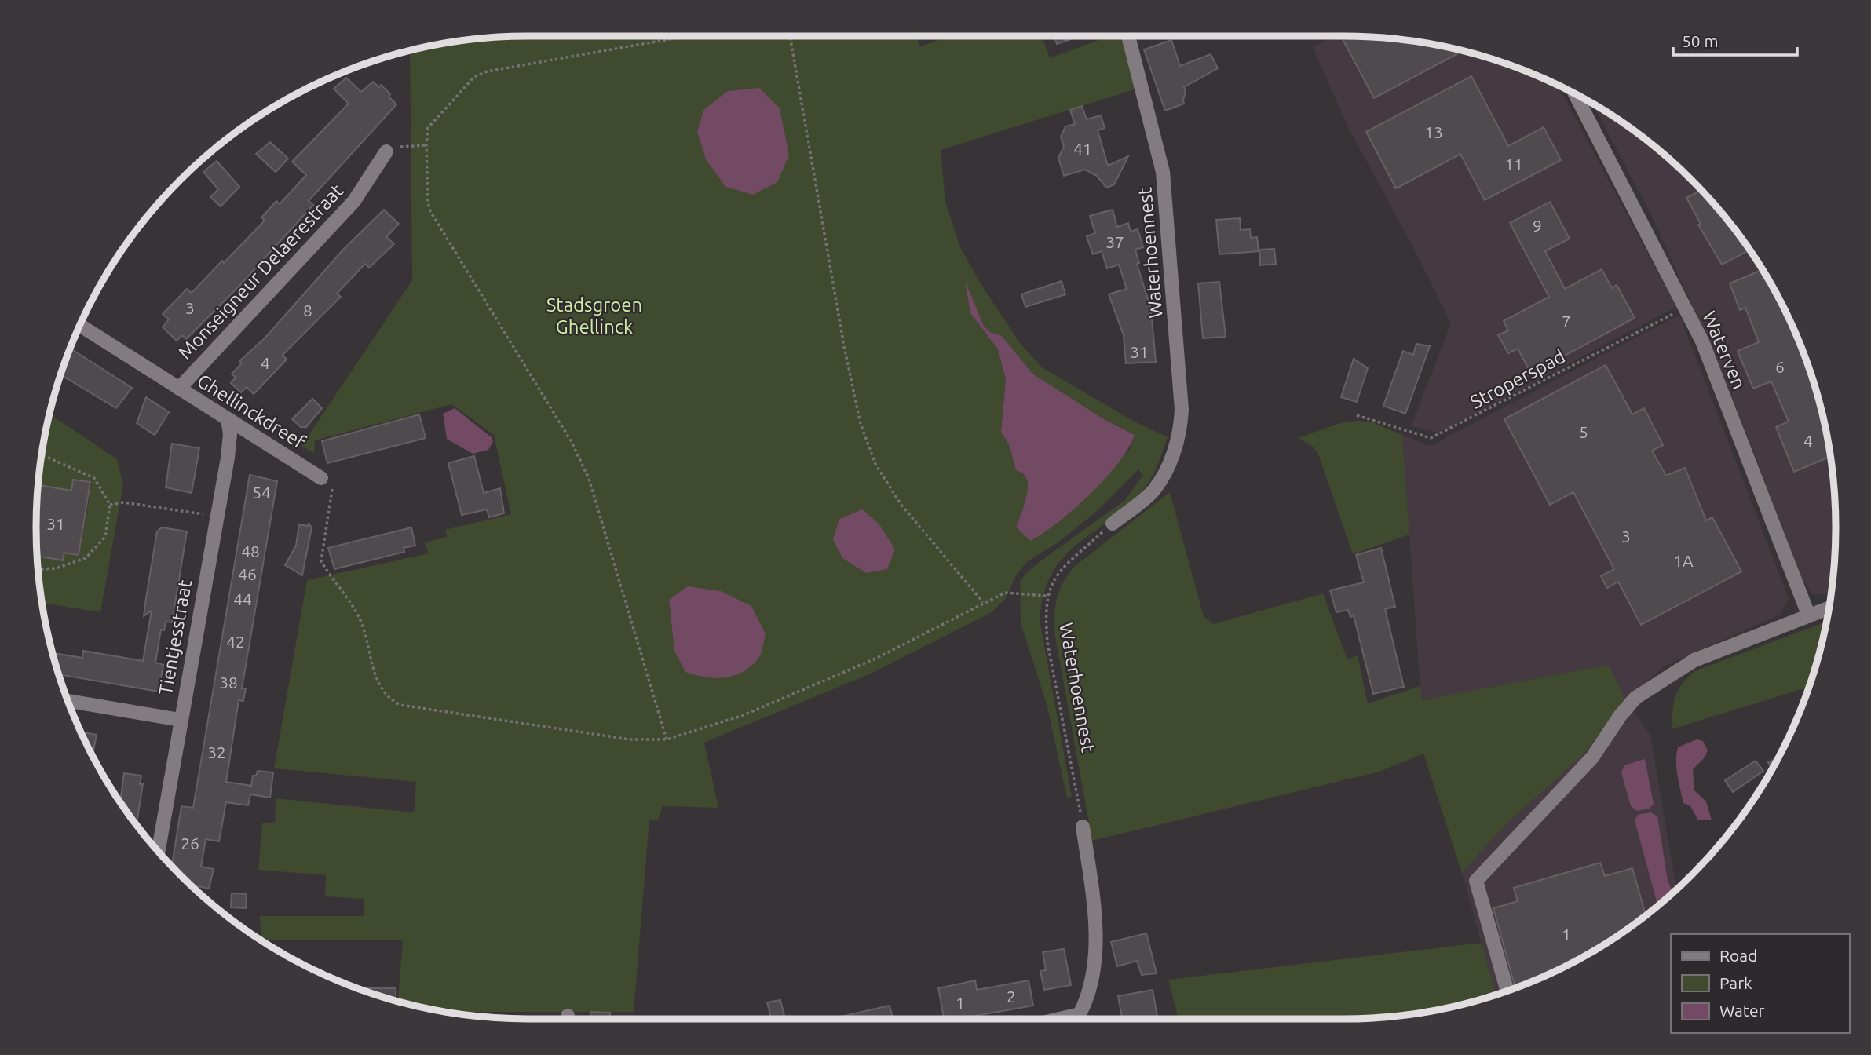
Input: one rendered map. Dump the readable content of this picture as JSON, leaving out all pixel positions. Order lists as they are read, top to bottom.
{
  "streets": {
    "street": [
      "Waterhoennest",
      "Monseigneur Delaerestraat",
      "Waterven",
      "Ghellinckdreef",
      "Tientjesstraat"
    ],
    "path": ["Stroperspad"]
  },
  "crossings": [
    ["Monseigneur Delaerestraat", "Ghellinckdreef"],
    ["Waterven", "Stroperspad"],
    ["Ghellinckdreef", "Tientjesstraat"]
  ],
  "parks": ["Stadsgroen Ghellinck"],
  "house_numbers": [
    "13",
    "41",
    "11",
    "9",
    "37",
    "3",
    "8",
    "7",
    "31",
    "4",
    "6",
    "5",
    "4",
    "54",
    "31",
    "3",
    "48",
    "1A",
    "46",
    "44",
    "42",
    "38",
    "32",
    "26",
    "1",
    "2",
    "1"
  ],
  "legend": ["Road", "Park", "Water"],
  "scale_bar": "50 m"
}
